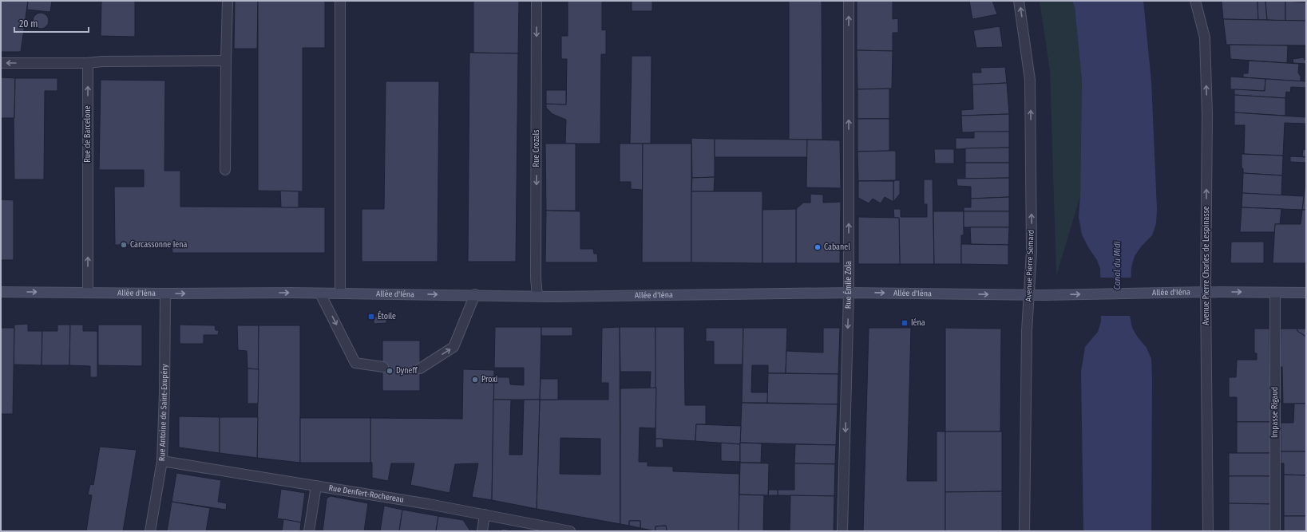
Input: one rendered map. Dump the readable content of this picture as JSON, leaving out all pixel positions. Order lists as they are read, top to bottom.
{
  "streets": {
    "main road": ["Allée d'Iéna"],
    "street": [
      "Rue de Barcelone",
      "Rue Crozals",
      "Avenue Pierre Semard",
      "Avenue Pierre Charles de Lespinasse",
      "Rue Émile Zola",
      "Impasse Rigaud",
      "Rue Antoine de Saint-Exupéry",
      "Rue Denfert-Rochereau"
    ]
  },
  "crossings": [
    ["Rue de Barcelone", "Allée d'Iéna"],
    ["Rue Crozals", "Allée d'Iéna"],
    ["Avenue Pierre Semard", "Allée d'Iéna"],
    ["Avenue Pierre Charles de Lespinasse", "Allée d'Iéna"],
    ["Rue Émile Zola", "Allée d'Iéna"],
    ["Allée d'Iéna", "Impasse Rigaud"],
    ["Allée d'Iéna", "Rue Antoine de Saint-Exupéry"],
    ["Rue Antoine de Saint-Exupéry", "Rue Denfert-Rochereau"]
  ],
  "one_way": [
    "Rue de Barcelone",
    "Rue Crozals",
    "Avenue Pierre Semard",
    "Avenue Pierre Charles de Lespinasse",
    "Allée d'Iéna"
  ],
  "water": ["Canal du Midi"],
  "places": {
    "other": [
      "Carcassonne Iena",
      "Cabanel",
      "Dyneff",
      "Proxi"
    ],
    "transit": ["Étoile", "Iéna"]
  },
  "scale_bar": "20 m"
}
